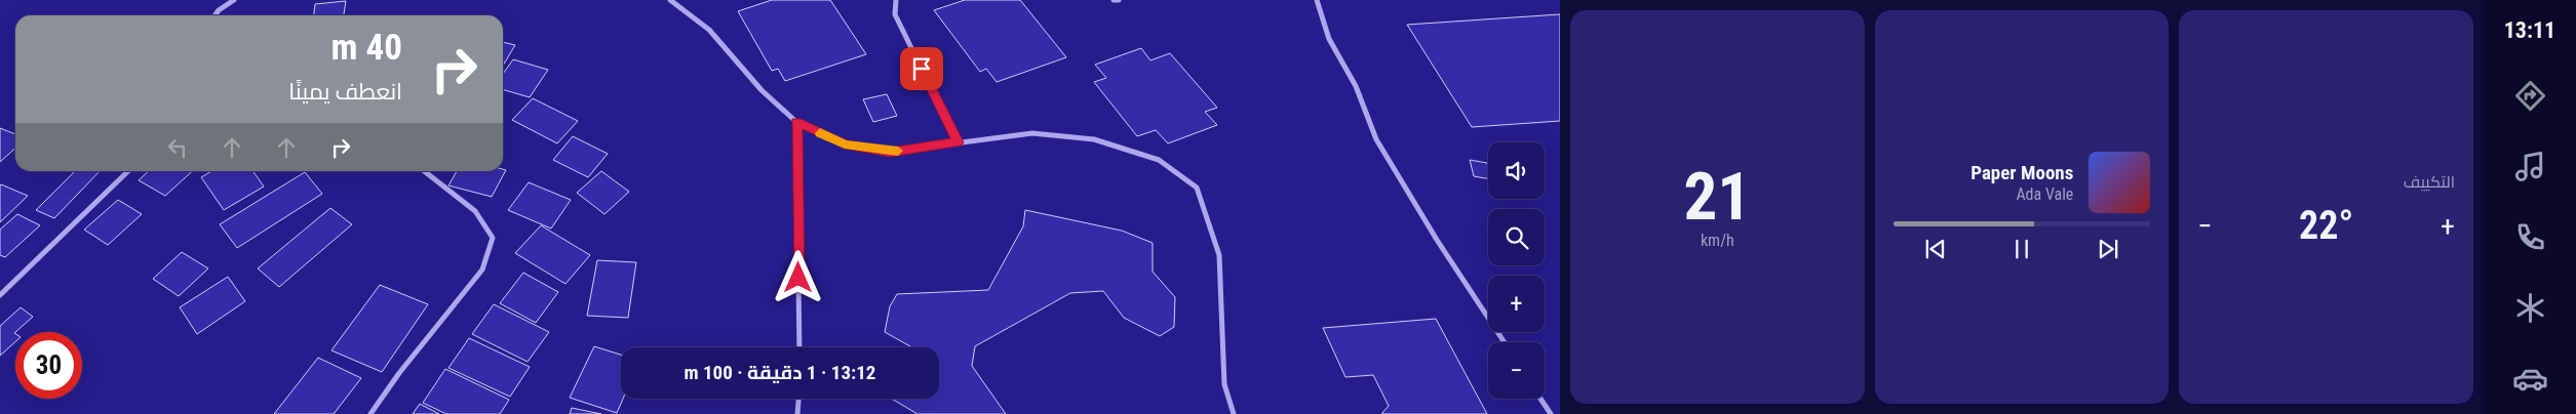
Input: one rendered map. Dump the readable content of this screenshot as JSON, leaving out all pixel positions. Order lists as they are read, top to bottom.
{
  "page": {
    "tabs": "13:11",
    "tile": [
      "التكييف",
      ["21", "km/h"]
    ],
    "turn": ["40 m", "انعطف يمينًا"],
    "map_buttons": ["+", "−"],
    "song": ["Paper Moons", "Ada Vale"],
    "heat": ["−", "22°", "+"],
    "limit": "30",
    "trip": "13:12 · 1 دقيقة · 100 m"
  }
}
